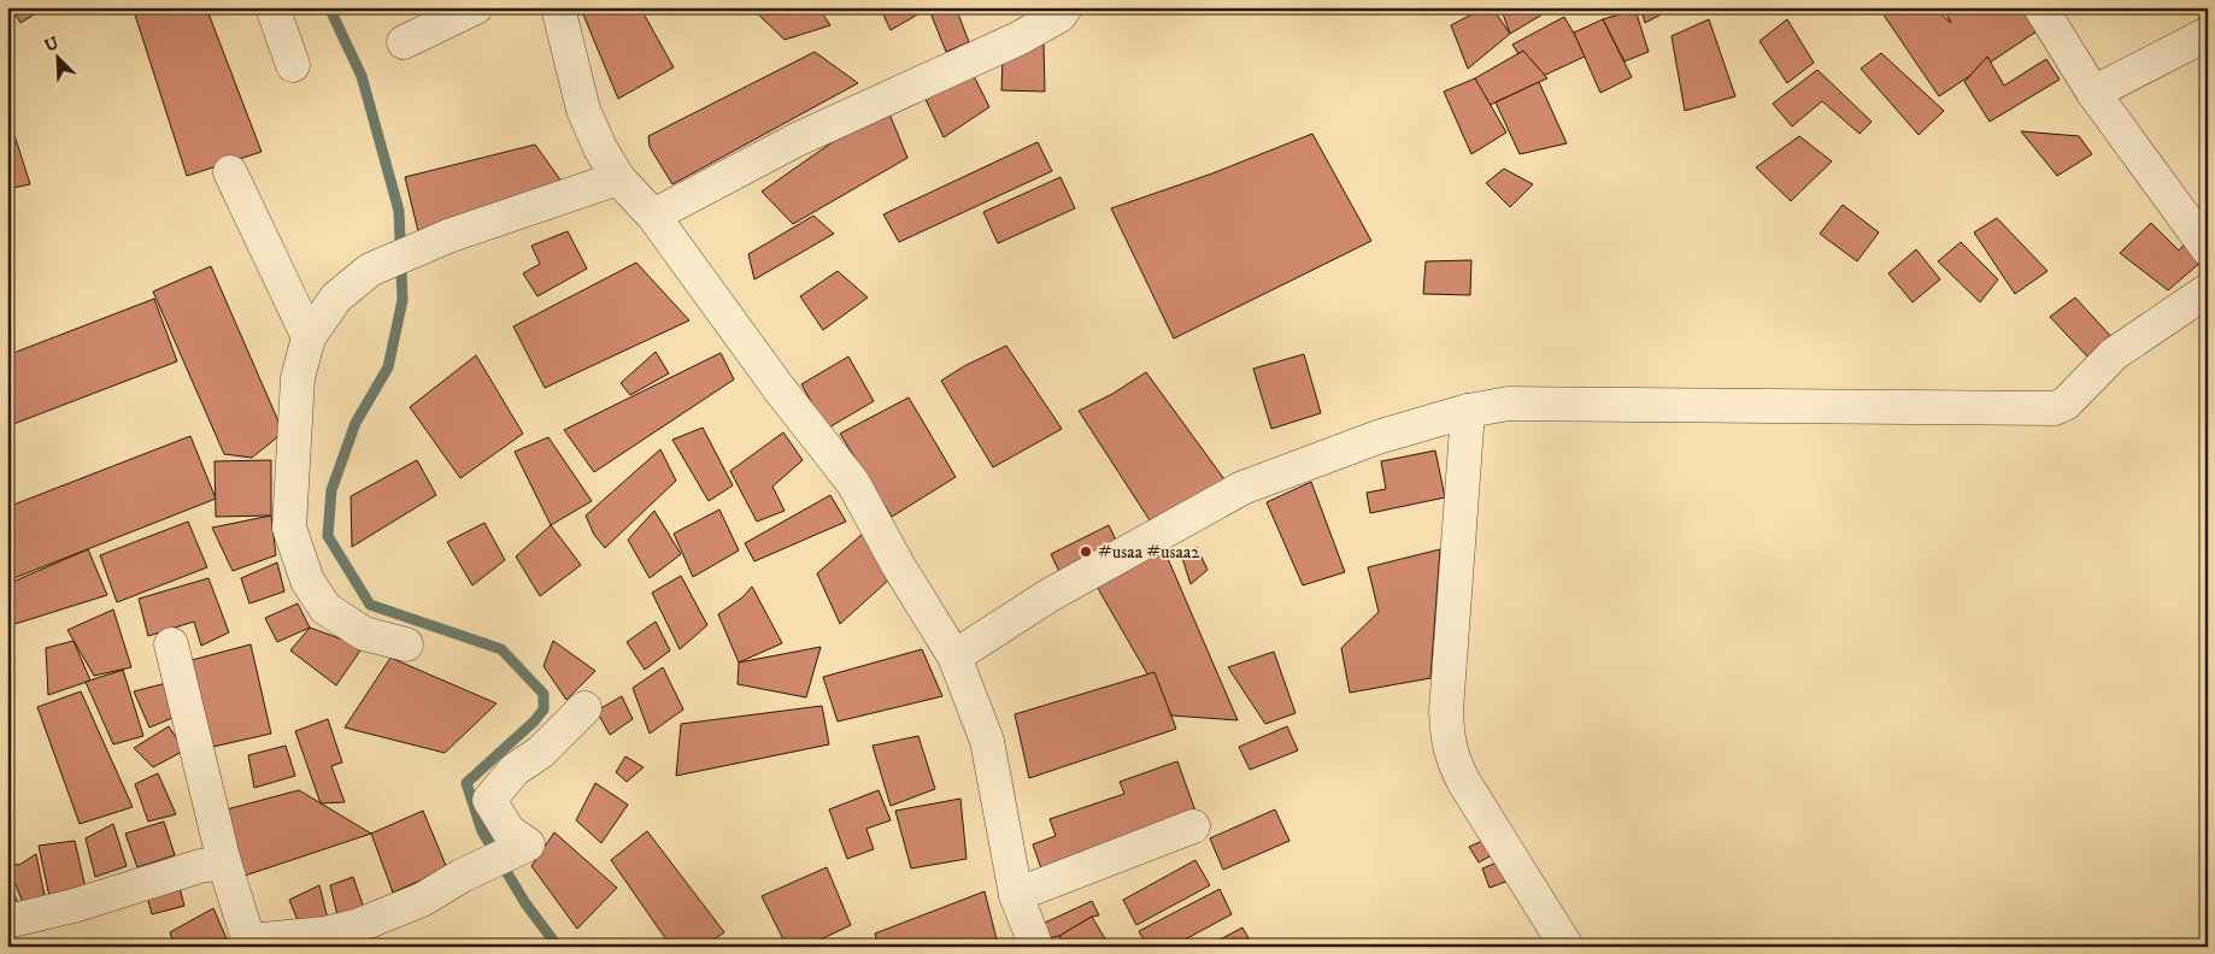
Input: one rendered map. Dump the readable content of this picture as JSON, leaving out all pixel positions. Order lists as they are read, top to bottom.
{
  "places": ["#usaa #usaa2"],
  "north": "top left"
}
